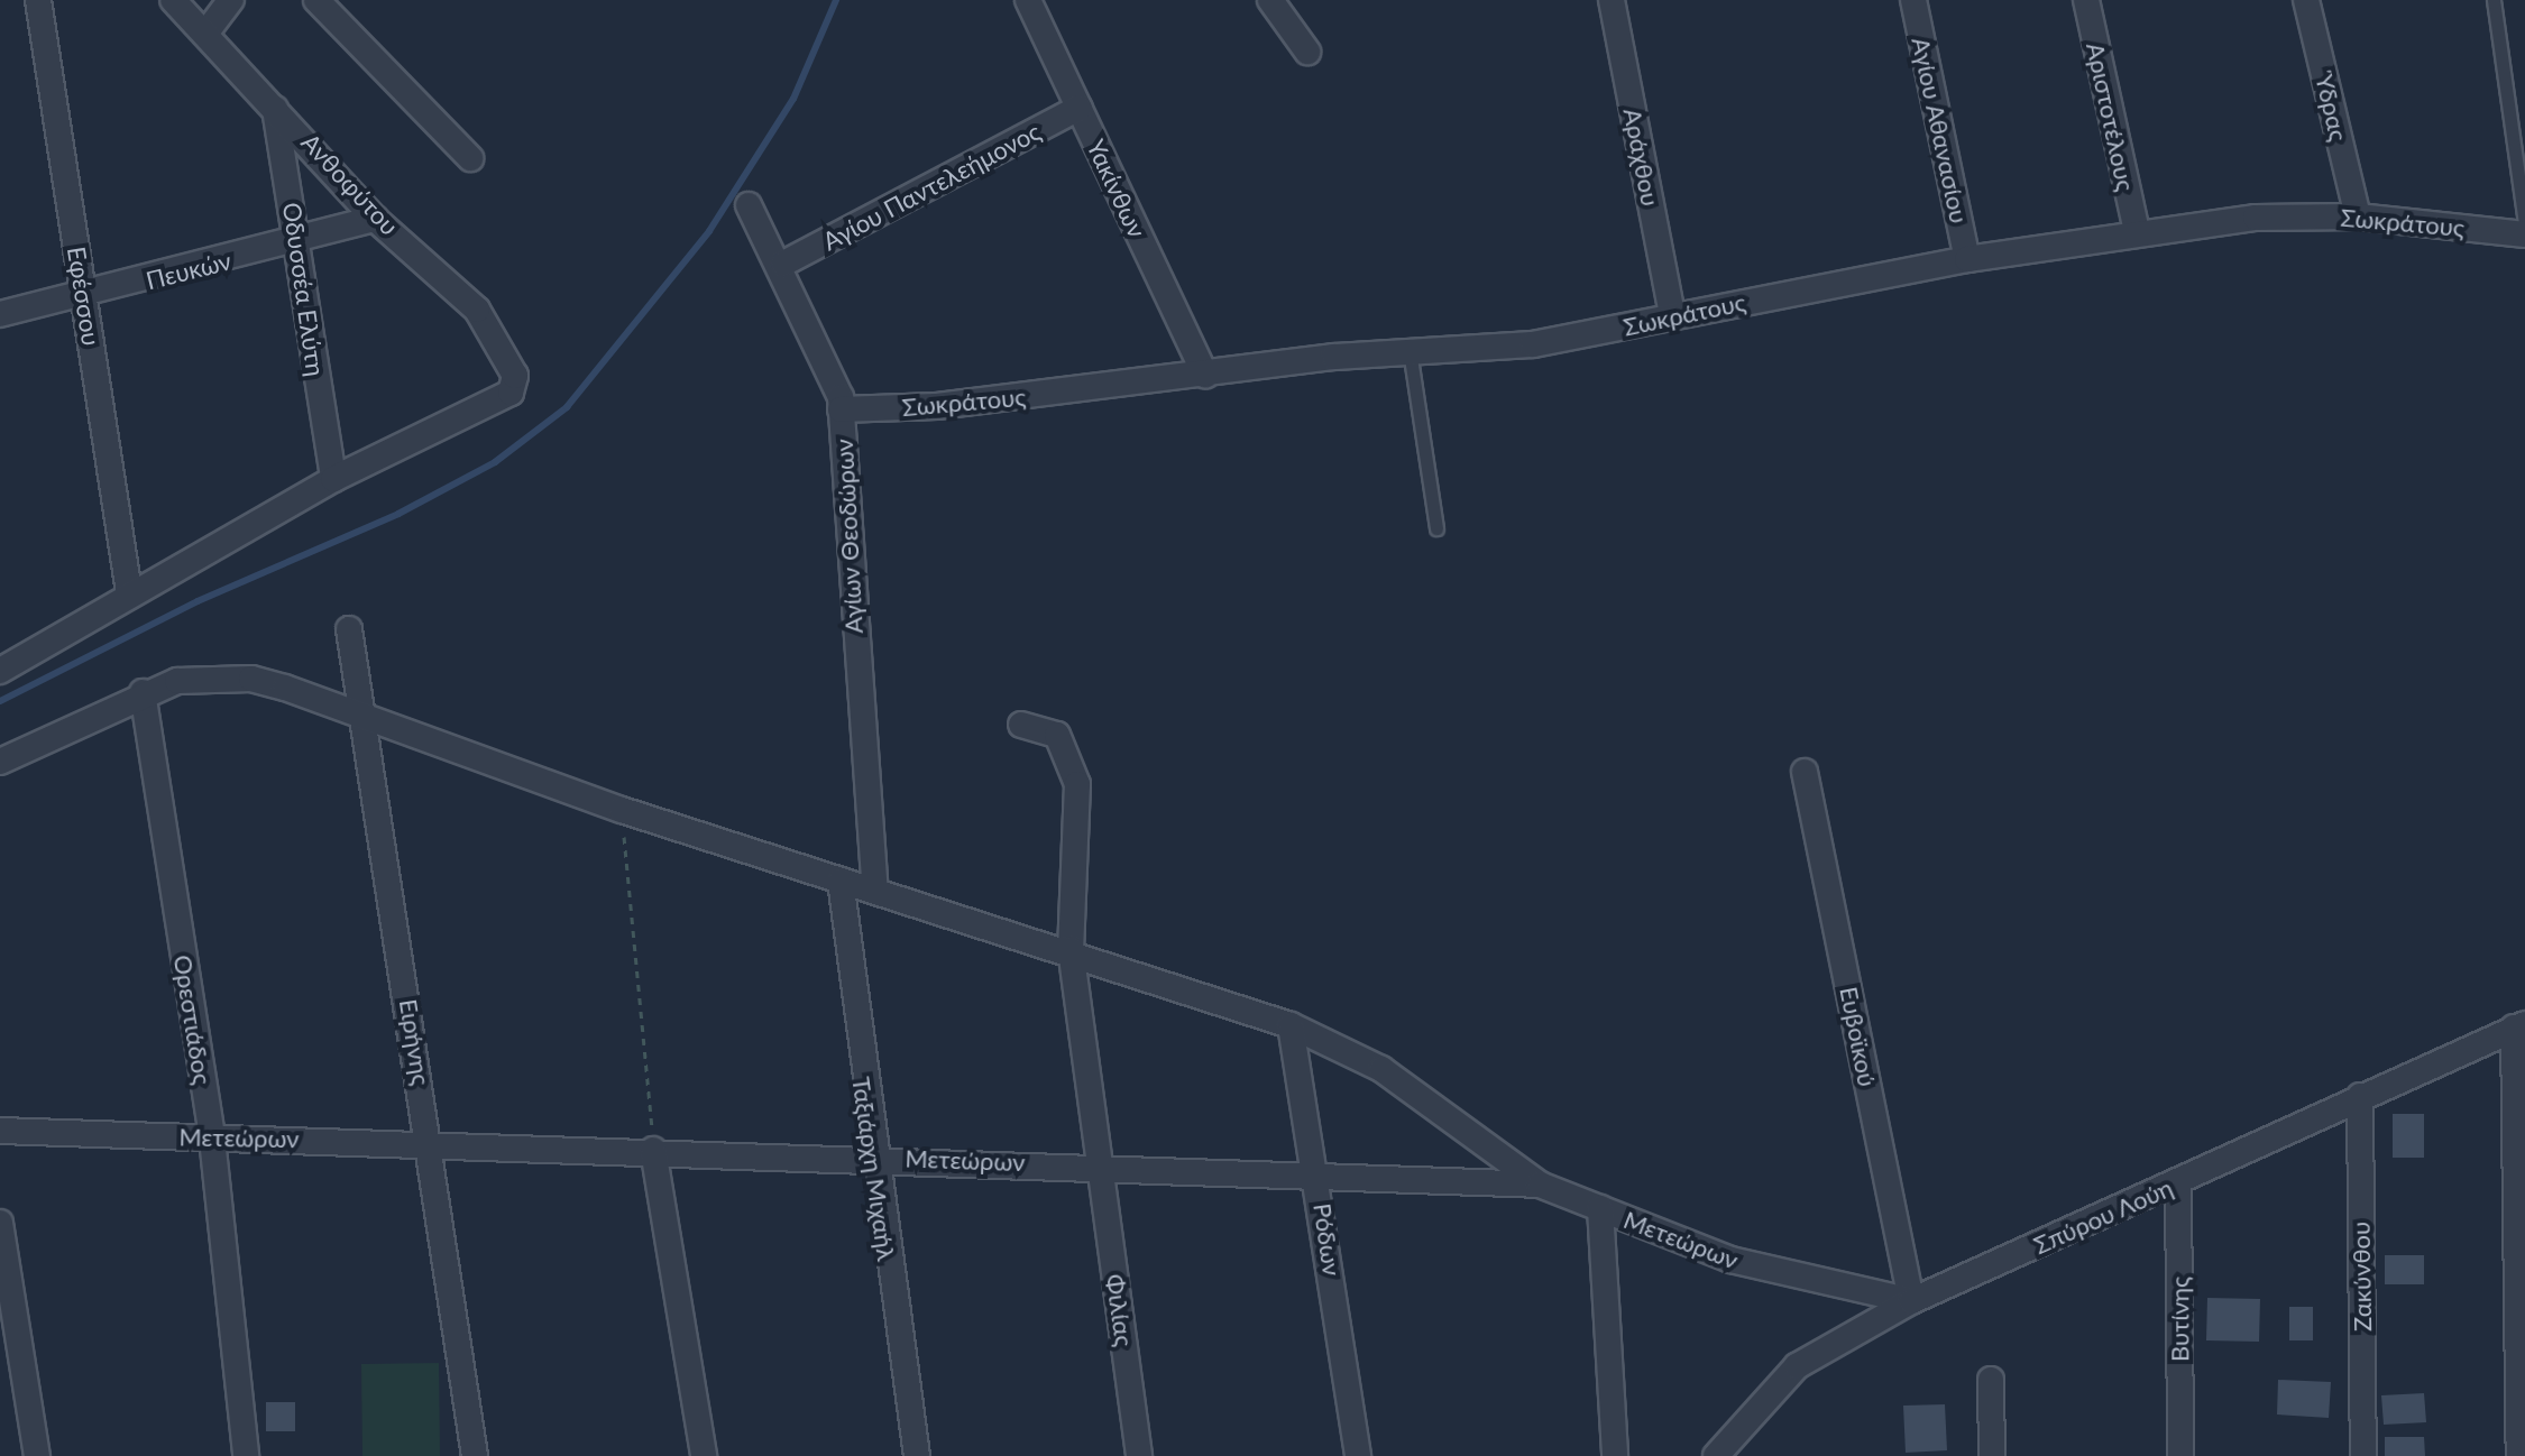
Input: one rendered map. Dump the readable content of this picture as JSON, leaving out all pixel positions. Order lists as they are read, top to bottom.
{
  "streets": {
    "street": [
      "Ύδρας",
      "Αριστοτέλους",
      "Αγίου Αθανασίου",
      "Αράχθου",
      "Ανθοφύτου",
      "Αγίου Παντελεήμονος",
      "Υακίνθων",
      "Σωκράτους",
      "Πευκών",
      "Οδυσσέα Ελύτη",
      "Εφέσσου",
      "Αγίων Θεοδώρων",
      "Ορεστιάδος",
      "Ευβοϊκού",
      "Ειρήνης",
      "Μετεώρων",
      "Ταξιάρχη Μιχαήλ",
      "Σπύρου Λούη",
      "Ρόδων",
      "Ζακύνθου",
      "Φιλίας",
      "Βυτίνης"
    ]
  },
  "crossings": [
    ["Ύδρας", "Σωκράτους"],
    ["Αριστοτέλους", "Σωκράτους"],
    ["Αγίου Αθανασίου", "Σωκράτους"],
    ["Αράχθου", "Σωκράτους"],
    ["Ανθοφύτου", "Πευκών"],
    ["Ανθοφύτου", "Οδυσσέα Ελύτη"],
    ["Αγίου Παντελεήμονος", "Υακίνθων"],
    ["Αγίου Παντελεήμονος", "Αγίων Θεοδώρων"],
    ["Υακίνθων", "Σωκράτους"],
    ["Σωκράτους", "Αγίων Θεοδώρων"],
    ["Πευκών", "Οδυσσέα Ελύτη"],
    ["Πευκών", "Εφέσσου"],
    ["Ορεστιάδος", "Μετεώρων"],
    ["Ευβοϊκού", "Μετεώρων"],
    ["Ευβοϊκού", "Σπύρου Λούη"],
    ["Ειρήνης", "Μετεώρων"],
    ["Μετεώρων", "Ταξιάρχη Μιχαήλ"],
    ["Μετεώρων", "Σπύρου Λούη"],
    ["Μετεώρων", "Ρόδων"],
    ["Μετεώρων", "Φιλίας"],
    ["Σπύρου Λούη", "Ζακύνθου"],
    ["Σπύρου Λούη", "Βυτίνης"]
  ]
}
